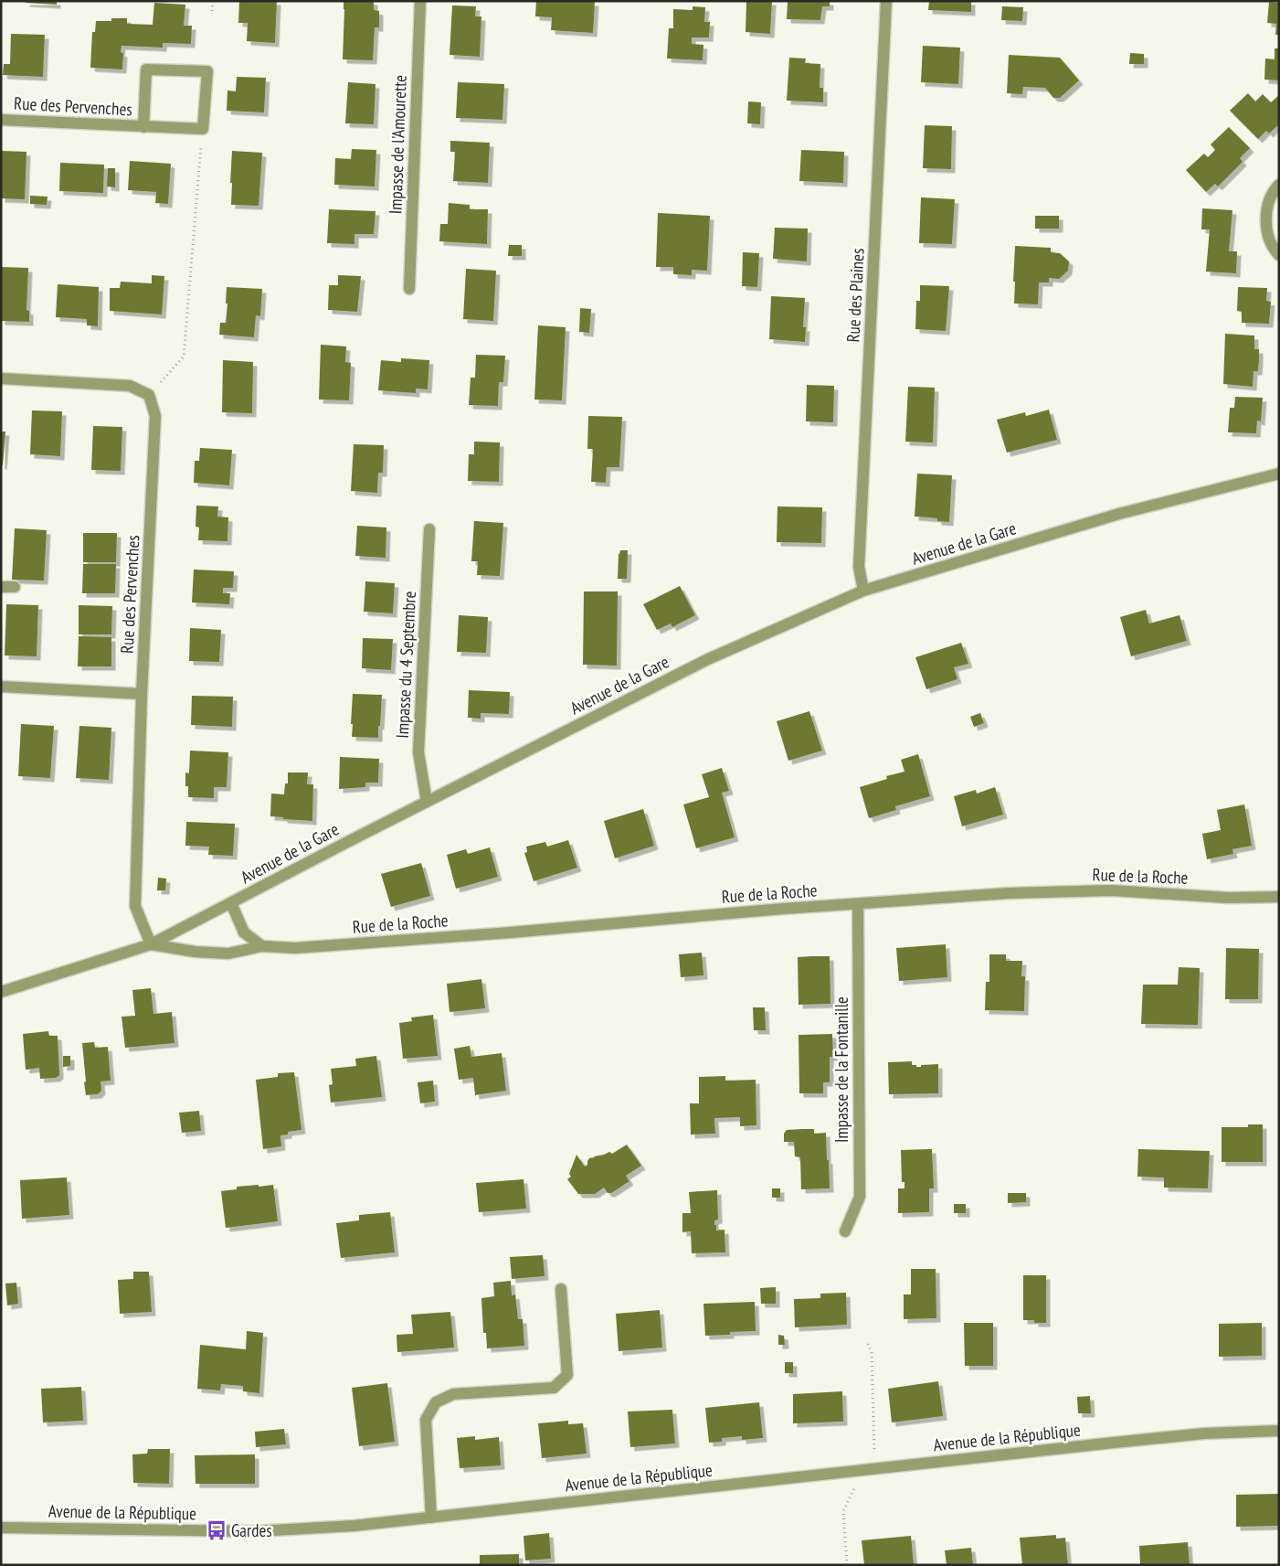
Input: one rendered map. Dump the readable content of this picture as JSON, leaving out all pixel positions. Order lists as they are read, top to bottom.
{
  "streets": {
    "street": [
      "Rue des Pervenches",
      "Impasse de l'Amourette",
      "Rue des Plaines",
      "Avenue de la Gare",
      "Impasse du 4 Septembre",
      "Rue de la Roche",
      "Impasse de la Fontanille",
      "Avenue de la République"
    ]
  },
  "crossings": [
    ["Rue des Pervenches", "Avenue de la Gare"],
    ["Rue des Pervenches", "Rue de la Roche"],
    ["Rue des Plaines", "Avenue de la Gare"],
    ["Avenue de la Gare", "Impasse du 4 Septembre"],
    ["Avenue de la Gare", "Rue de la Roche"],
    ["Rue de la Roche", "Impasse de la Fontanille"]
  ],
  "places": {
    "bus stop": ["Gardes"]
  }
}
